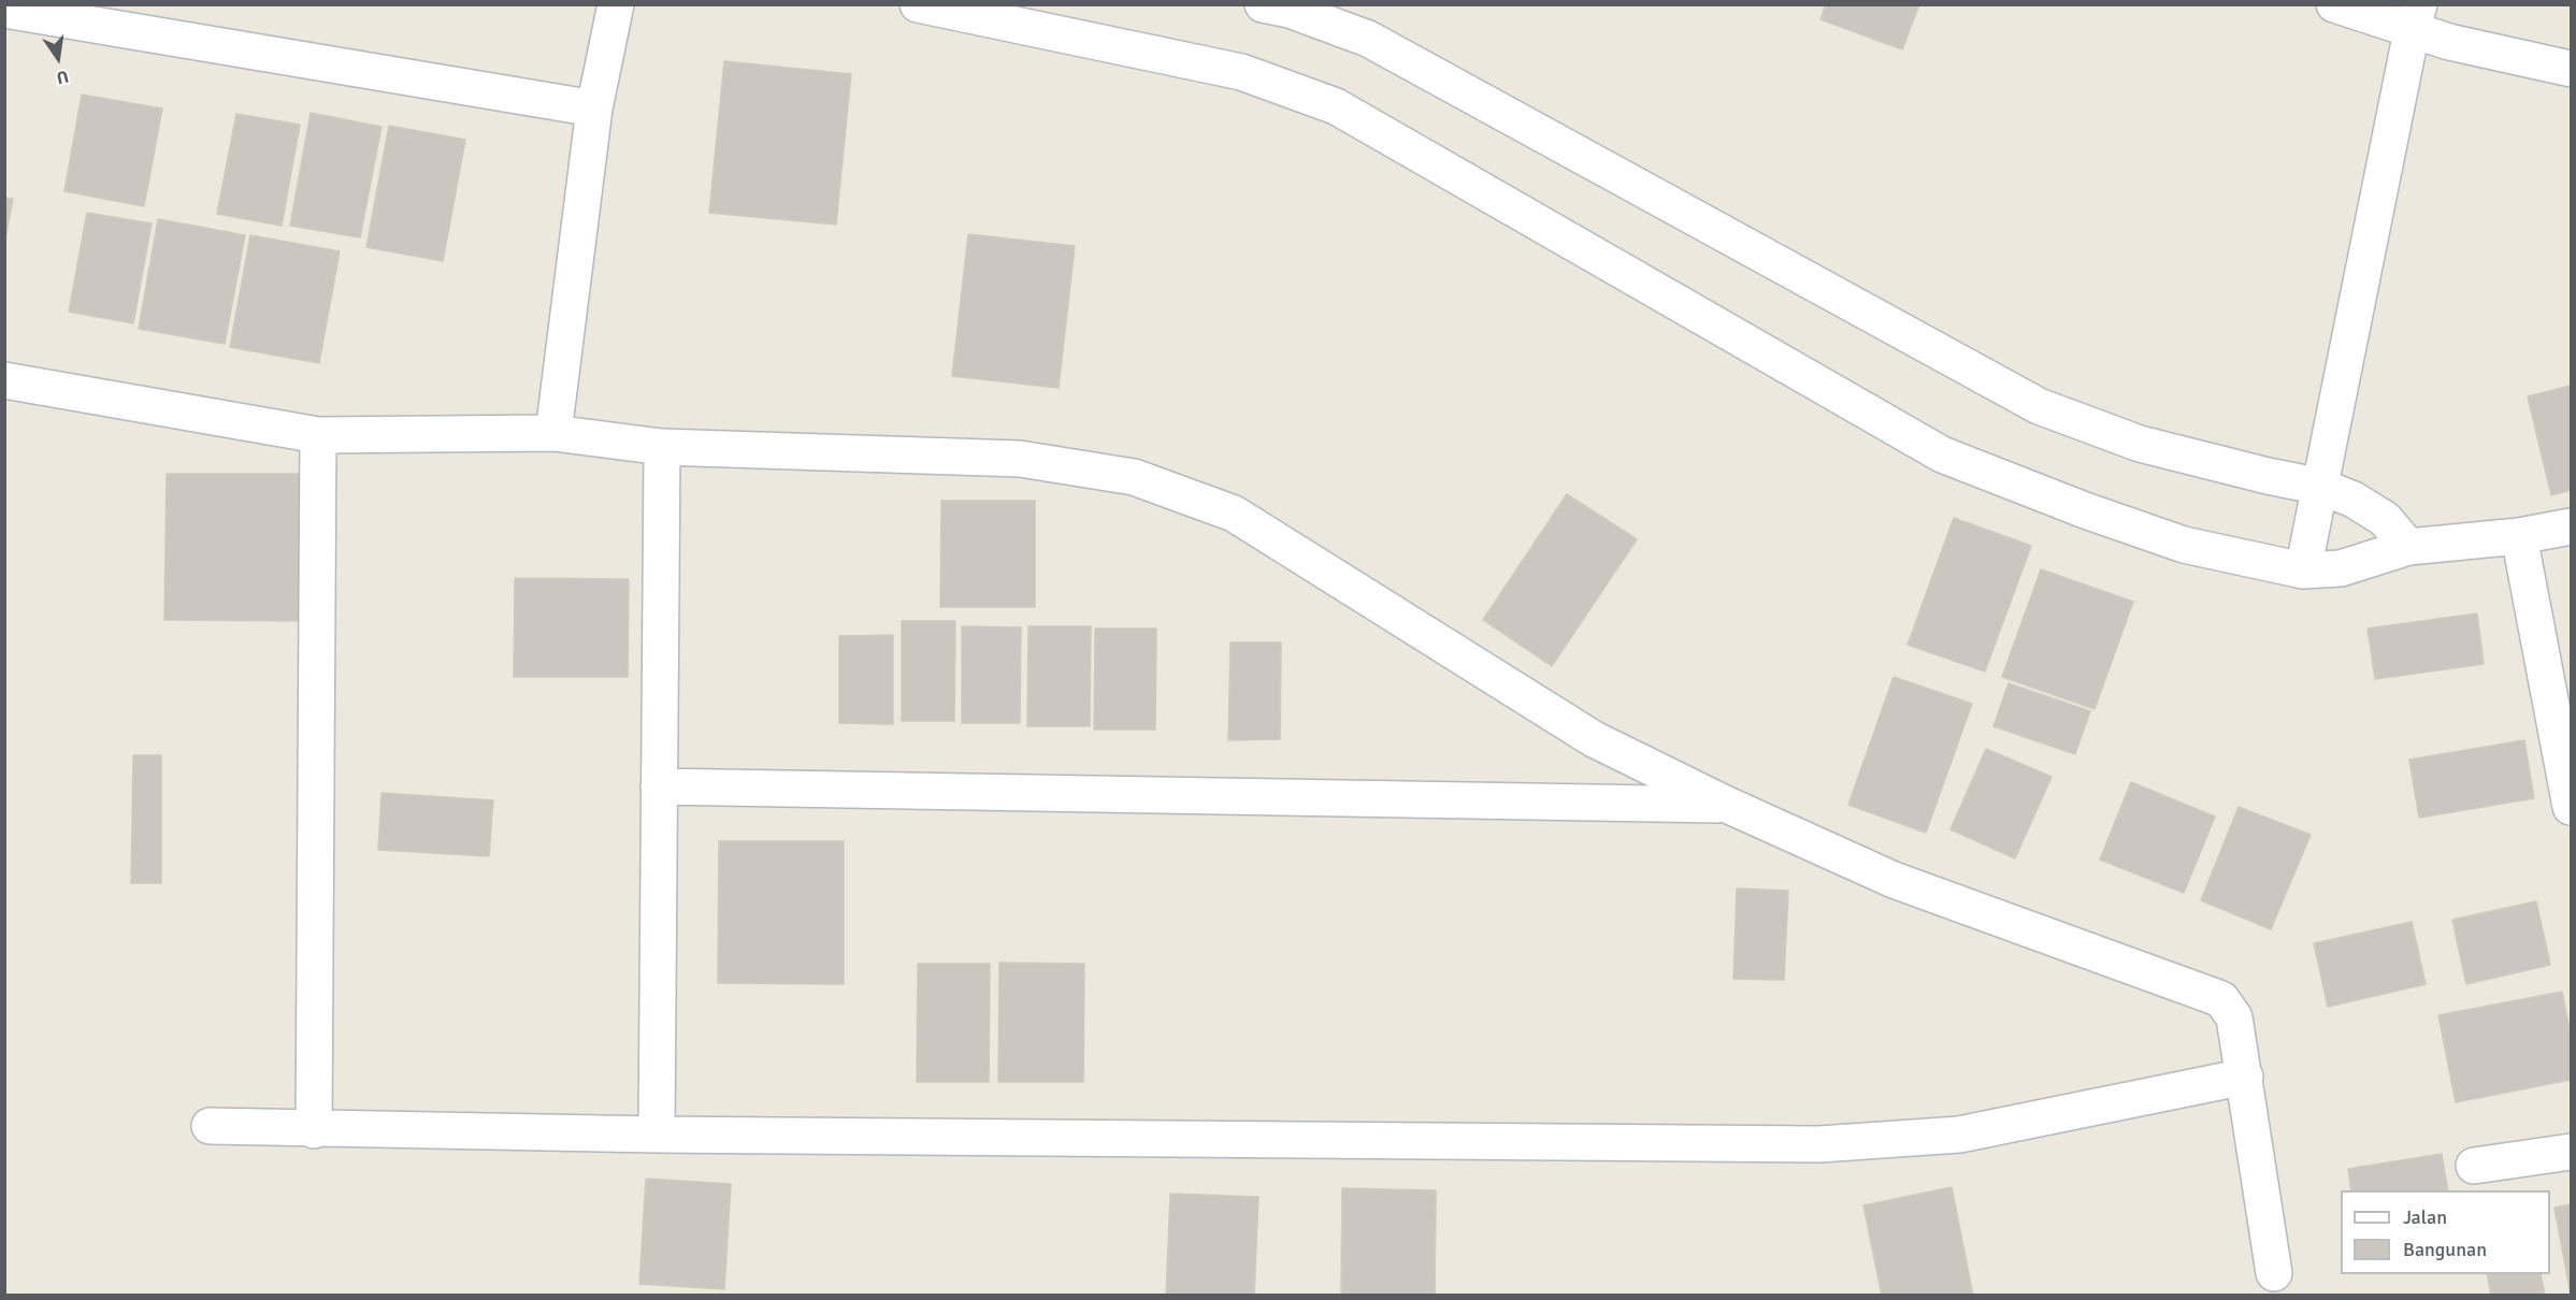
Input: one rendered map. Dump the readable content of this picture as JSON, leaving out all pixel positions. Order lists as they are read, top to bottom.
{
  "legend": ["Jalan", "Bangunan"],
  "north": "bottom"
}
